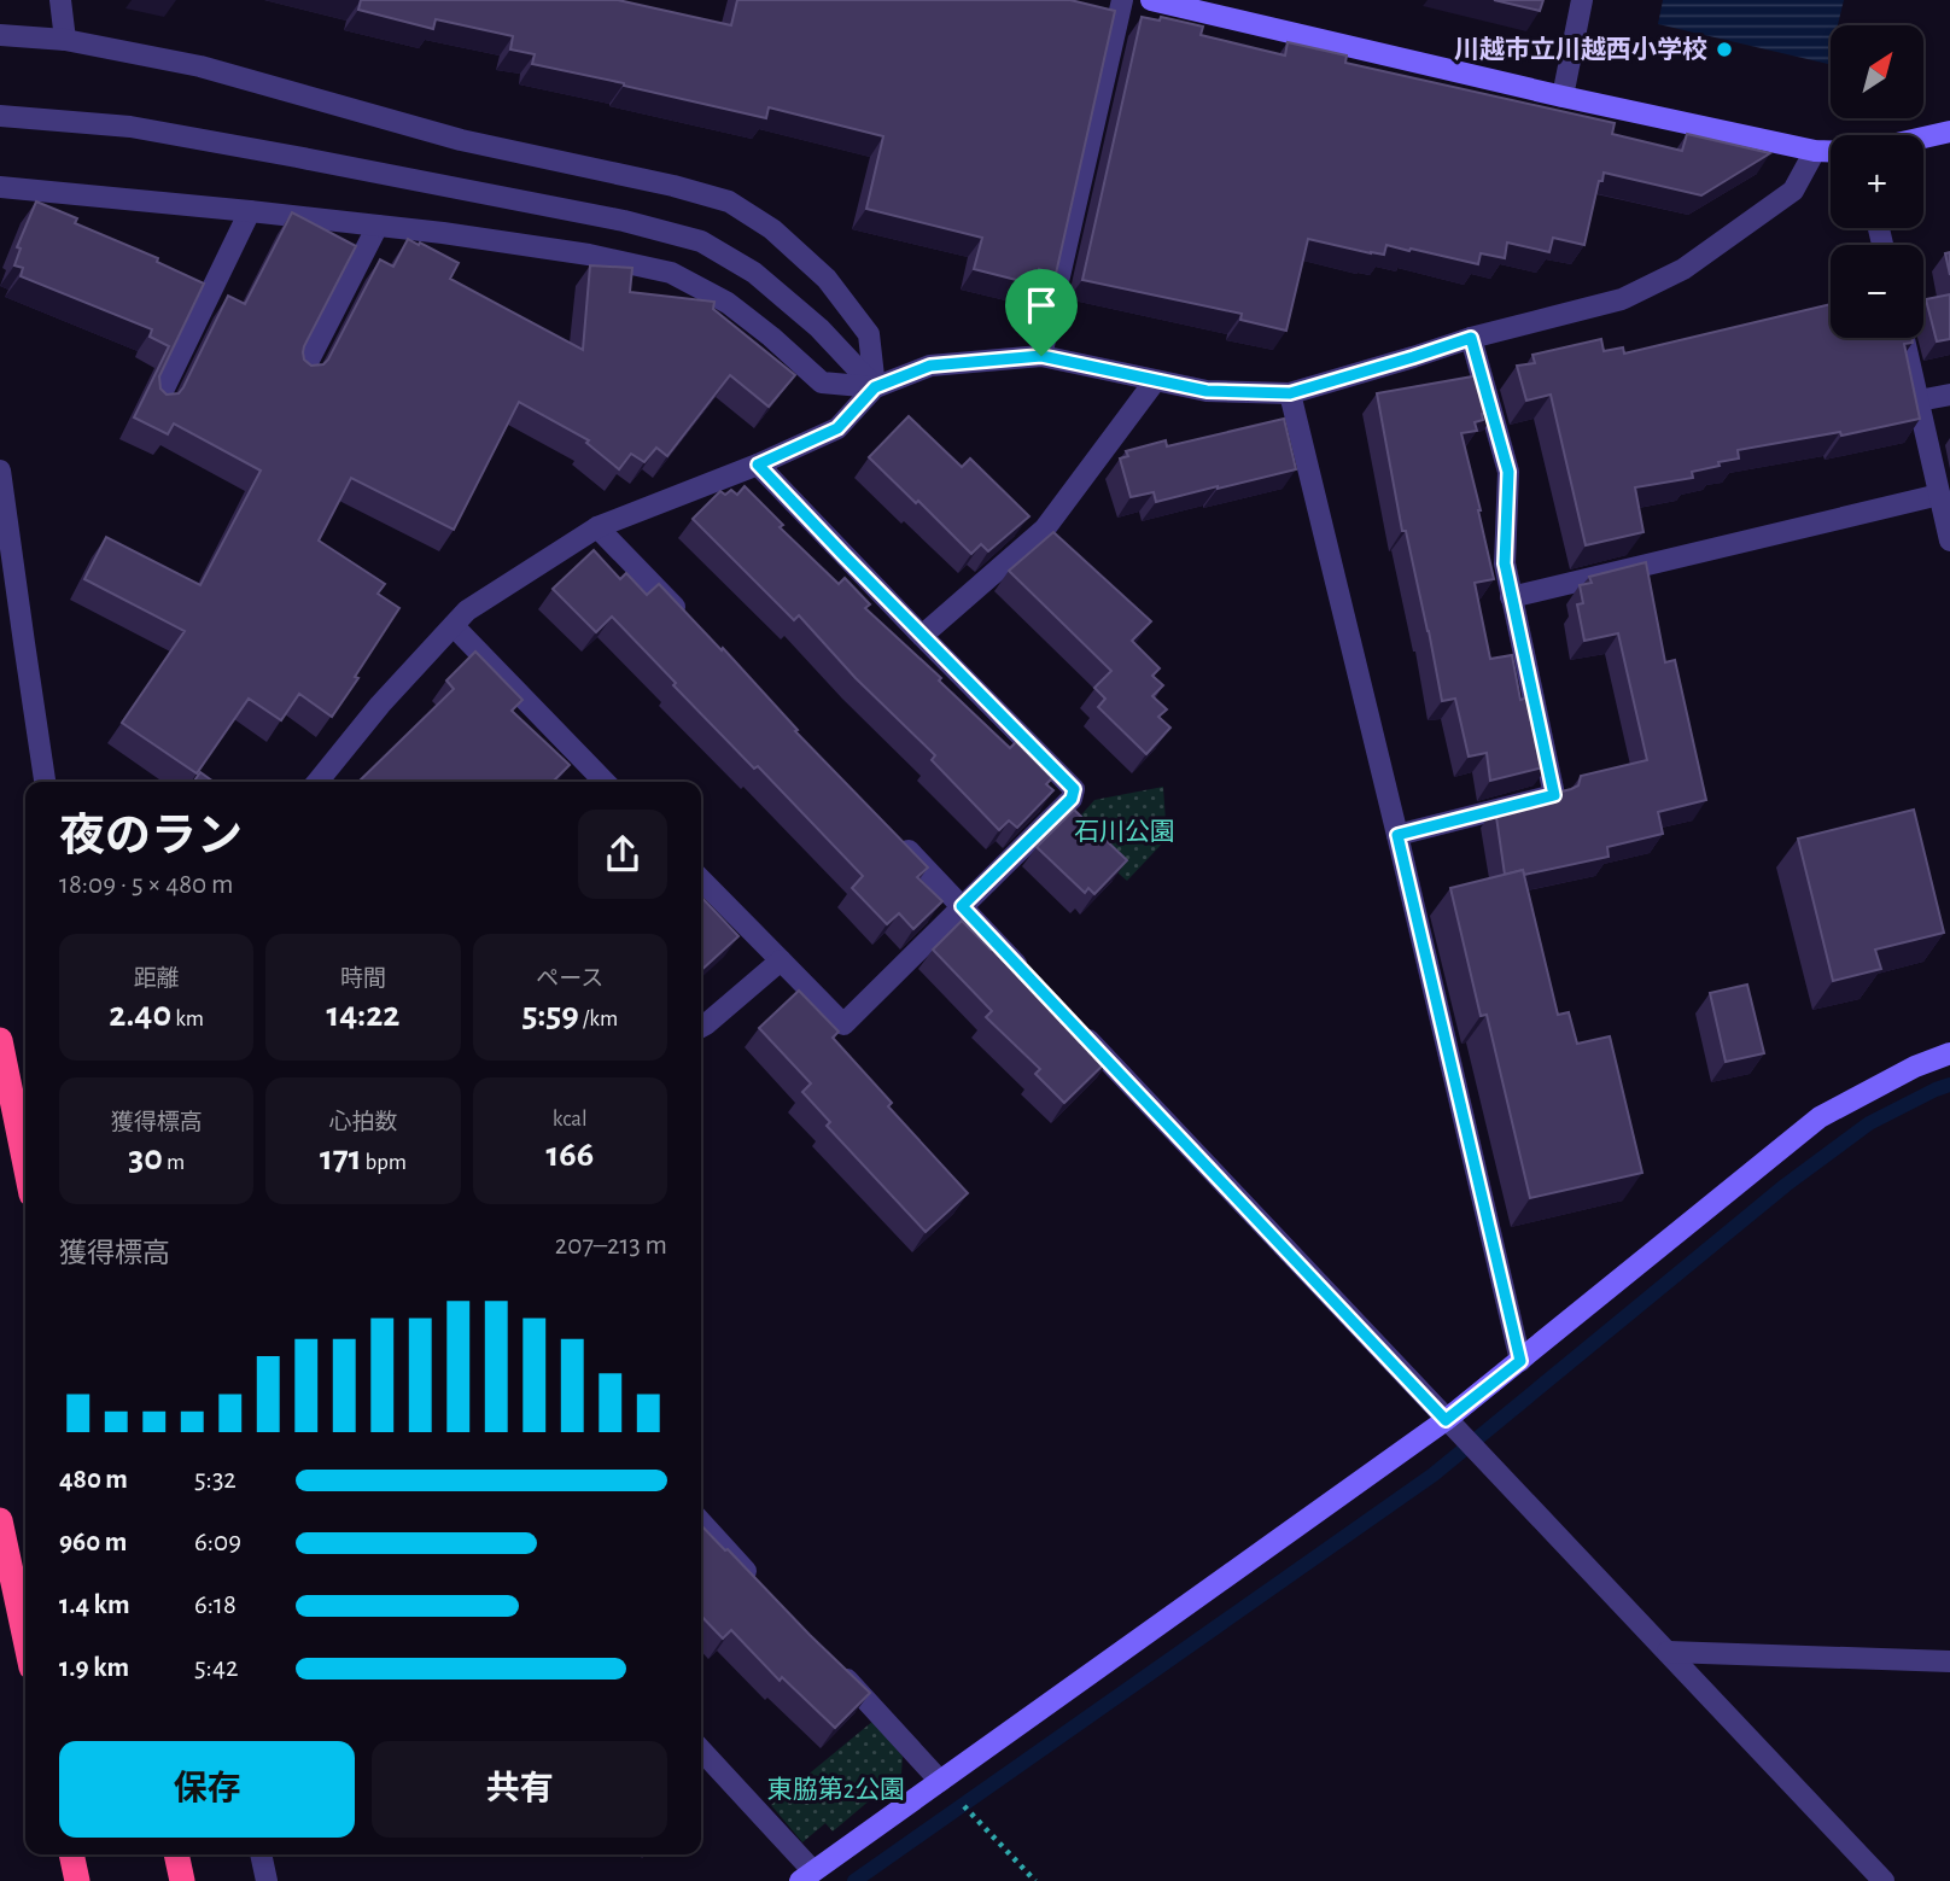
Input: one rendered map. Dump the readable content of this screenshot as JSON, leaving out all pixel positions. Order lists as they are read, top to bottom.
{
  "parks": ["石川公園", "東脇第2公園"],
  "places": ["川越市立川越西小学校"],
  "north": "top right",
  "page": {
    "map_buttons": ["+", "−"],
    "heading": ["夜のラン", "18:09 · 5 × 480 m"],
    "stats": [
      ["距離", "2.40 km"],
      ["時間", "14:22"],
      ["ペース", "5:59 /km"],
      ["獲得標高", "30 m"],
      ["心拍数", "171 bpm"],
      ["kcal", "166"]
    ],
    "chart": ["獲得標高", "207–213 m"],
    "list": [
      {
        "name": "480 m",
        "note": "5:32"
      },
      {
        "name": "960 m",
        "note": "6:09"
      },
      {
        "name": "1.4 km",
        "note": "6:18"
      },
      {
        "name": "1.9 km",
        "note": "5:42"
      }
    ],
    "buttons": ["保存", "共有"]
  }
}
